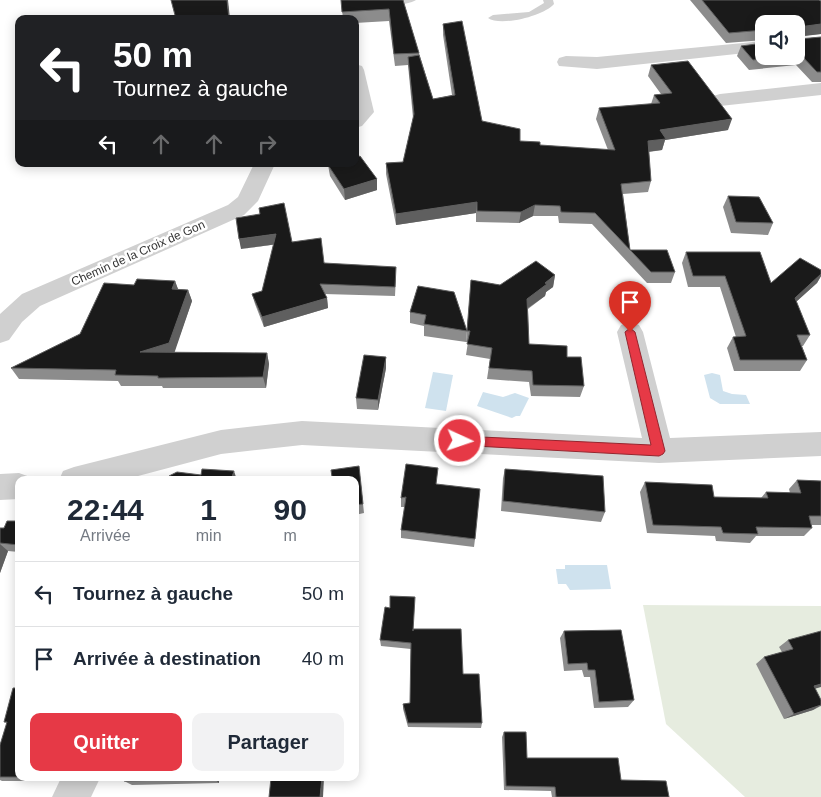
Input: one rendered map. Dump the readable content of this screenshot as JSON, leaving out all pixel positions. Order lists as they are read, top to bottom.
{
  "streets": {
    "street": ["Chemin de la Croix de Gon"]
  },
  "page": {
    "turn": ["50 m", "Tournez à gauche"],
    "eta": [
      "22:44",
      "Arrivée",
      "1",
      "min",
      "90",
      "m"
    ],
    "list": [
      {
        "name": "Tournez à gauche",
        "value": "50 m"
      },
      {
        "name": "Arrivée à destination",
        "value": "40 m"
      }
    ],
    "buttons": ["Quitter", "Partager"]
  }
}
